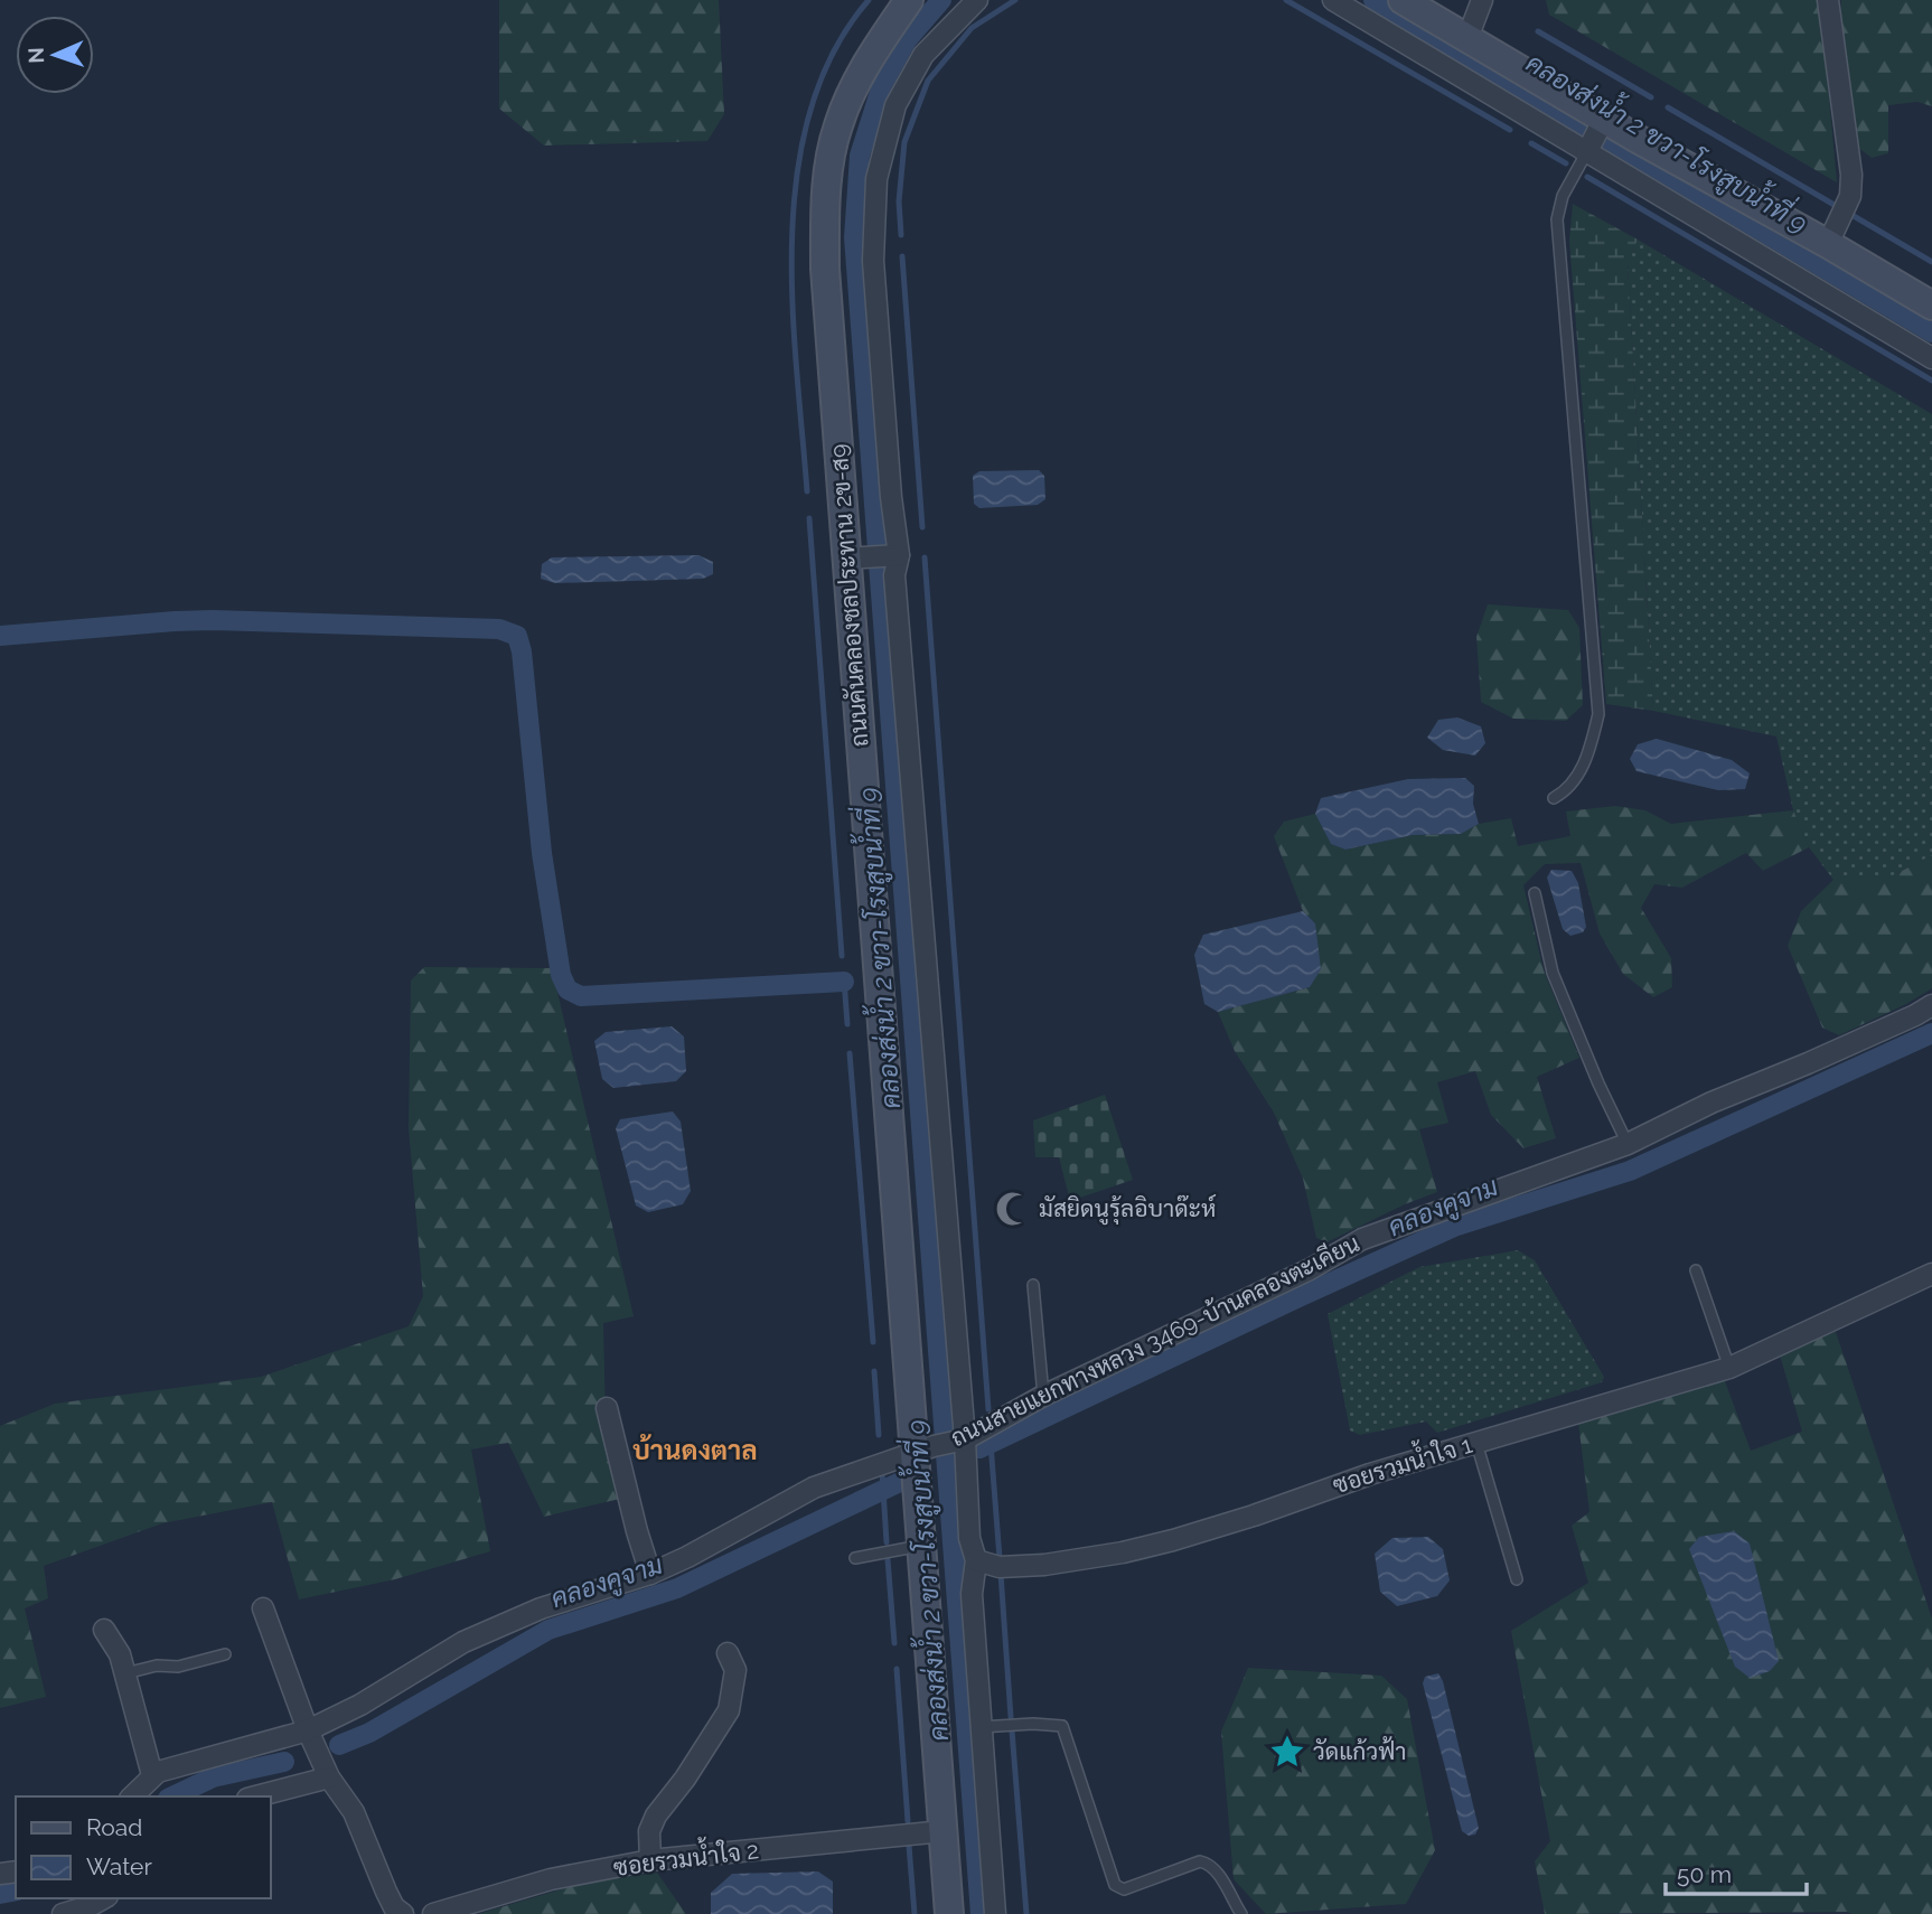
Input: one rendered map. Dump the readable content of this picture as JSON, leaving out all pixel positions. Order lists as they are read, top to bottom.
{
  "streets": {
    "street": [
      "ถนนคันคลองชลประทาน 2ข-ส9",
      "ถนนสายแยกทางหลวง 3469-บ้านคลองตะเคียน",
      "ซอยรวมน้ำใจ 1",
      "ซอยรวมน้ำใจ 2"
    ]
  },
  "crossings": [
    ["ถนนคันคลองชลประทาน 2ข-ส9", "ถนนสายแยกทางหลวง 3469-บ้านคลองตะเคียน"],
    ["ถนนคันคลองชลประทาน 2ข-ส9", "ซอยรวมน้ำใจ 2"]
  ],
  "districts": ["บ้านดงตาล"],
  "water": ["คลองส่งน้ำ 2 ขวา-โรงสูบน้ำที่ 9", "คลองคูจาม"],
  "places": {
    "mosque": ["มัสยิดนูรุ้ลอิบาด๊ะห์"],
    "place": ["วัดแก้วฟ้า"]
  },
  "legend": ["Road", "Water"],
  "scale_bar": "50 m",
  "north": "left"
}
